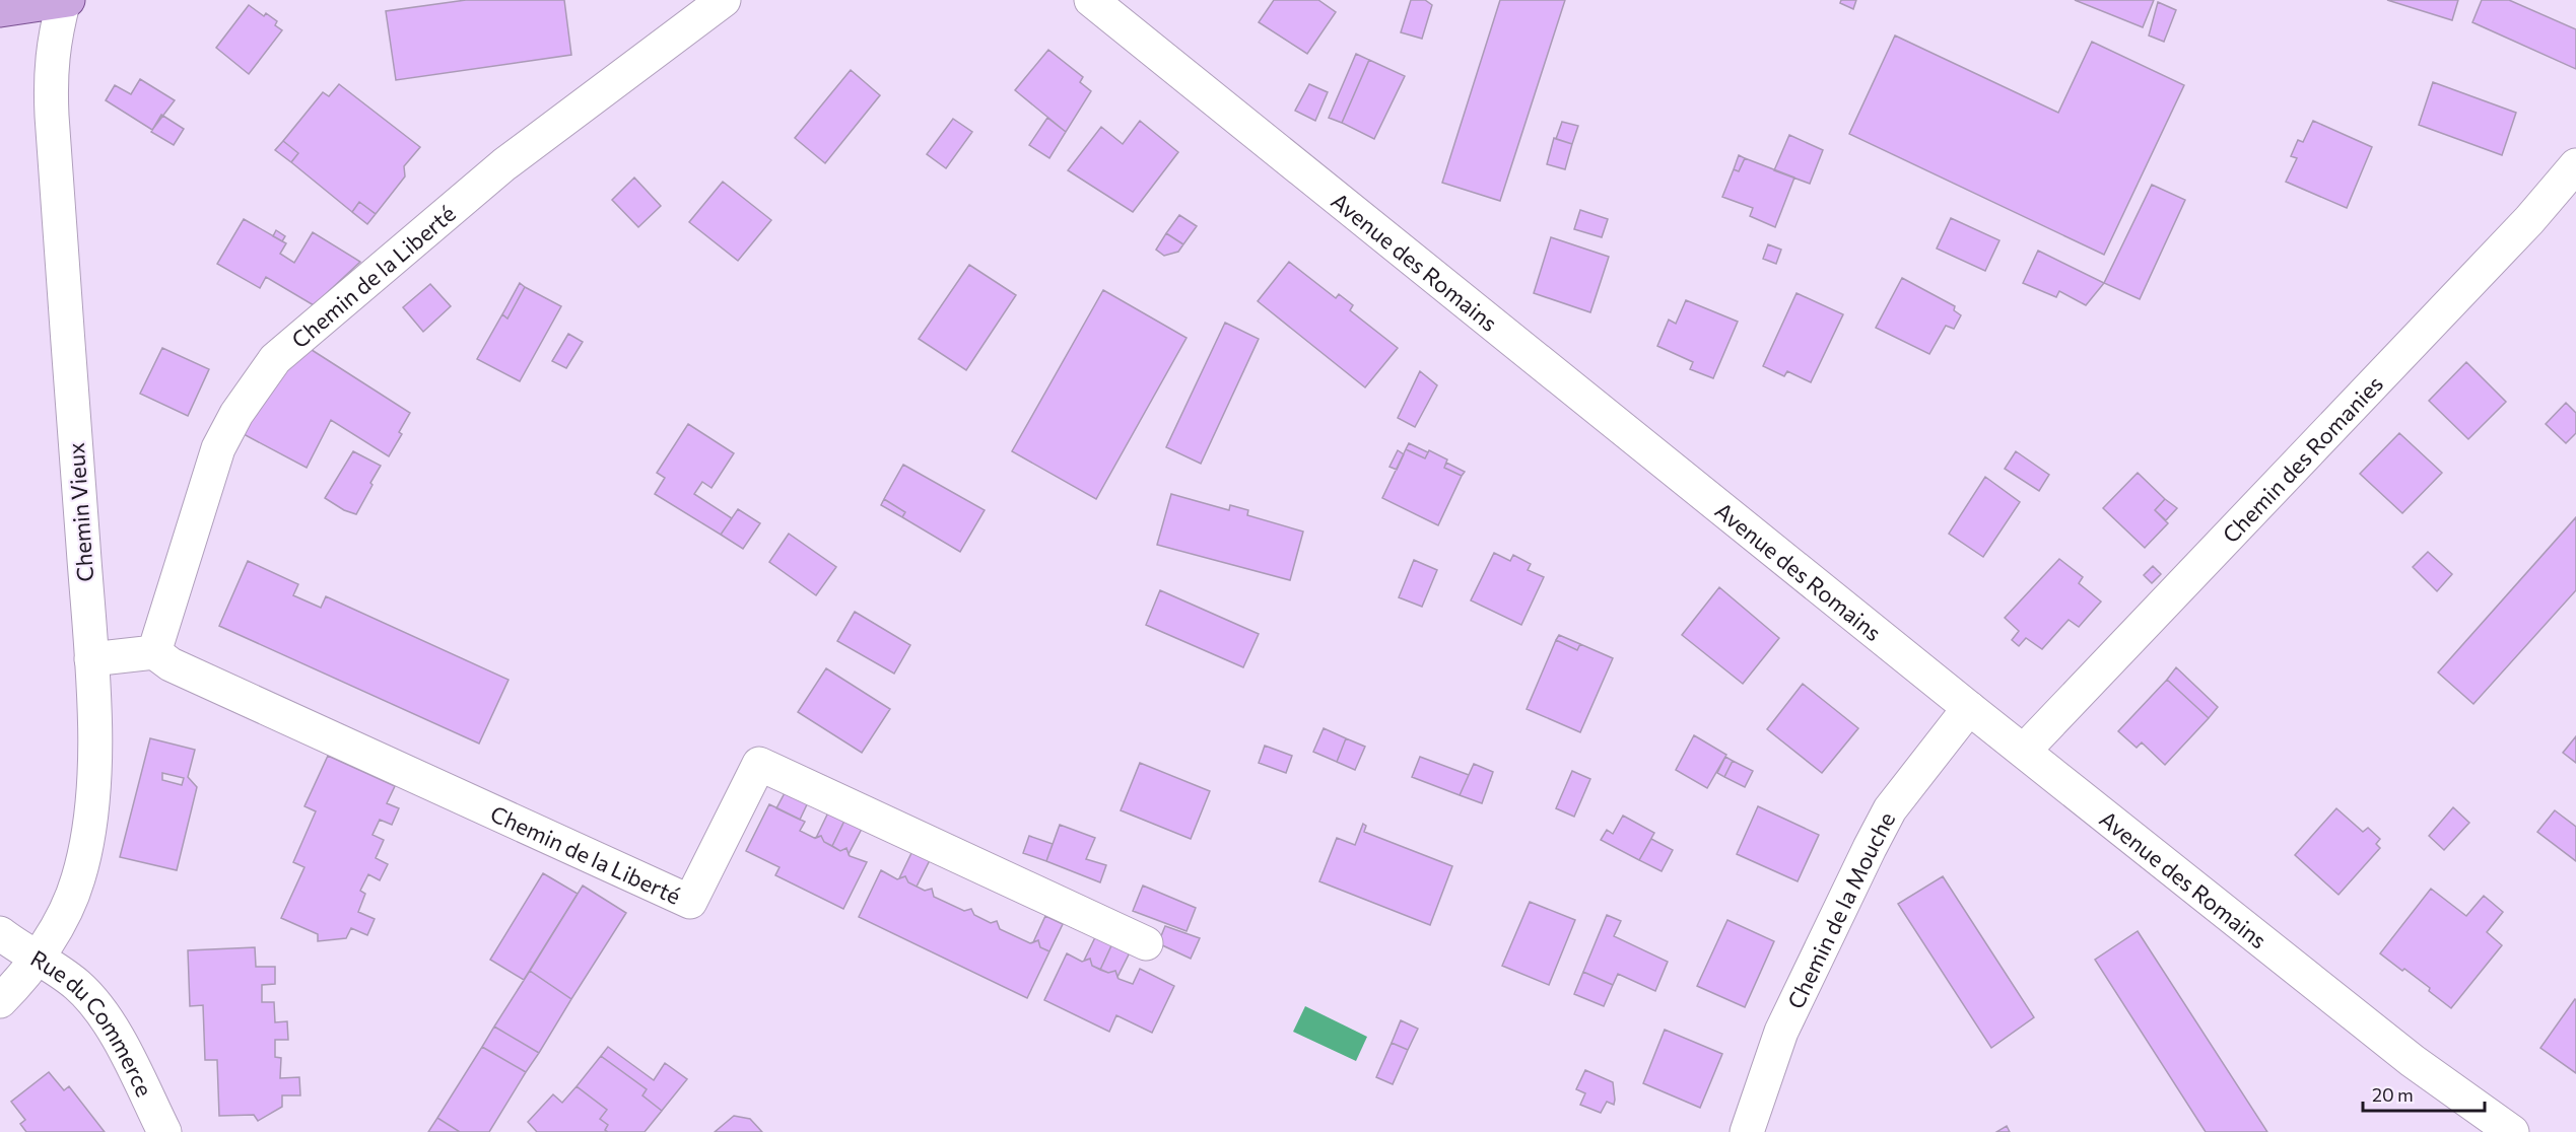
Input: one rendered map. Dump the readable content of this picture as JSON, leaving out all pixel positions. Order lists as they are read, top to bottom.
{
  "streets": {
    "street": [
      "Avenue des Romains",
      "Chemin de la Liberté",
      "Chemin des Romanies",
      "Chemin Vieux",
      "Chemin de la Mouche",
      "Rue du Commerce"
    ]
  },
  "crossings": [
    ["Avenue des Romains", "Chemin des Romanies"],
    ["Avenue des Romains", "Chemin de la Mouche"],
    ["Chemin Vieux", "Rue du Commerce"]
  ],
  "scale_bar": "20 m"
}
